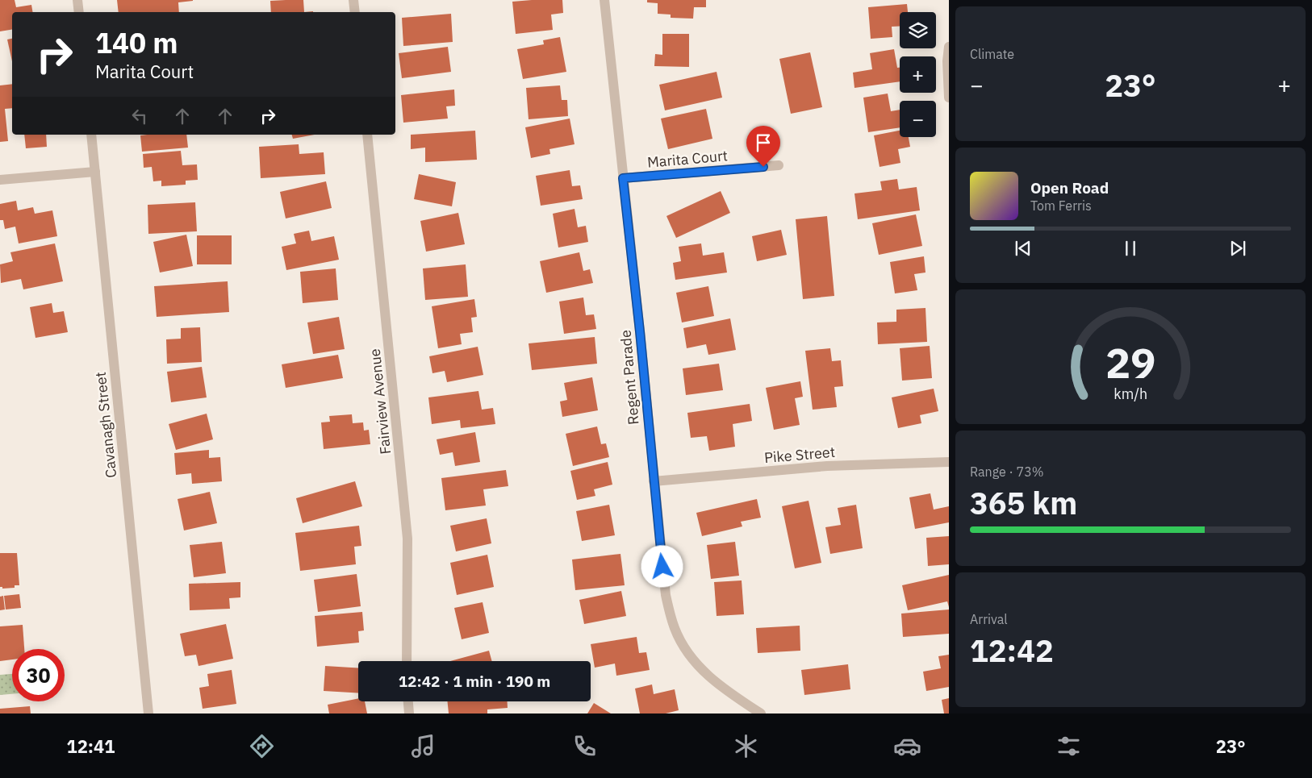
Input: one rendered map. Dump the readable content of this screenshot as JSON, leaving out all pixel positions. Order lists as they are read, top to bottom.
{
  "streets": {
    "street": [
      "Marita Court",
      "Regent Parade",
      "Fairview Avenue",
      "Cavanagh Street",
      "Pike Street"
    ]
  },
  "crossings": [
    ["Marita Court", "Regent Parade"],
    ["Regent Parade", "Pike Street"]
  ],
  "page": {
    "tile": [
      "Climate",
      ["Range · 73%", "365 km"],
      ["Arrival", "12:42"]
    ],
    "map_buttons": ["+", "−"],
    "turn": ["140 m", "Marita Court"],
    "heat": ["−", "23°", "+"],
    "song": ["Open Road", "Tom Ferris"],
    "limit": "30",
    "trip": "12:42 · 1 min · 190 m",
    "tabs": ["12:41", "23°"],
    "gauge": ["29", "km/h"]
  }
}
